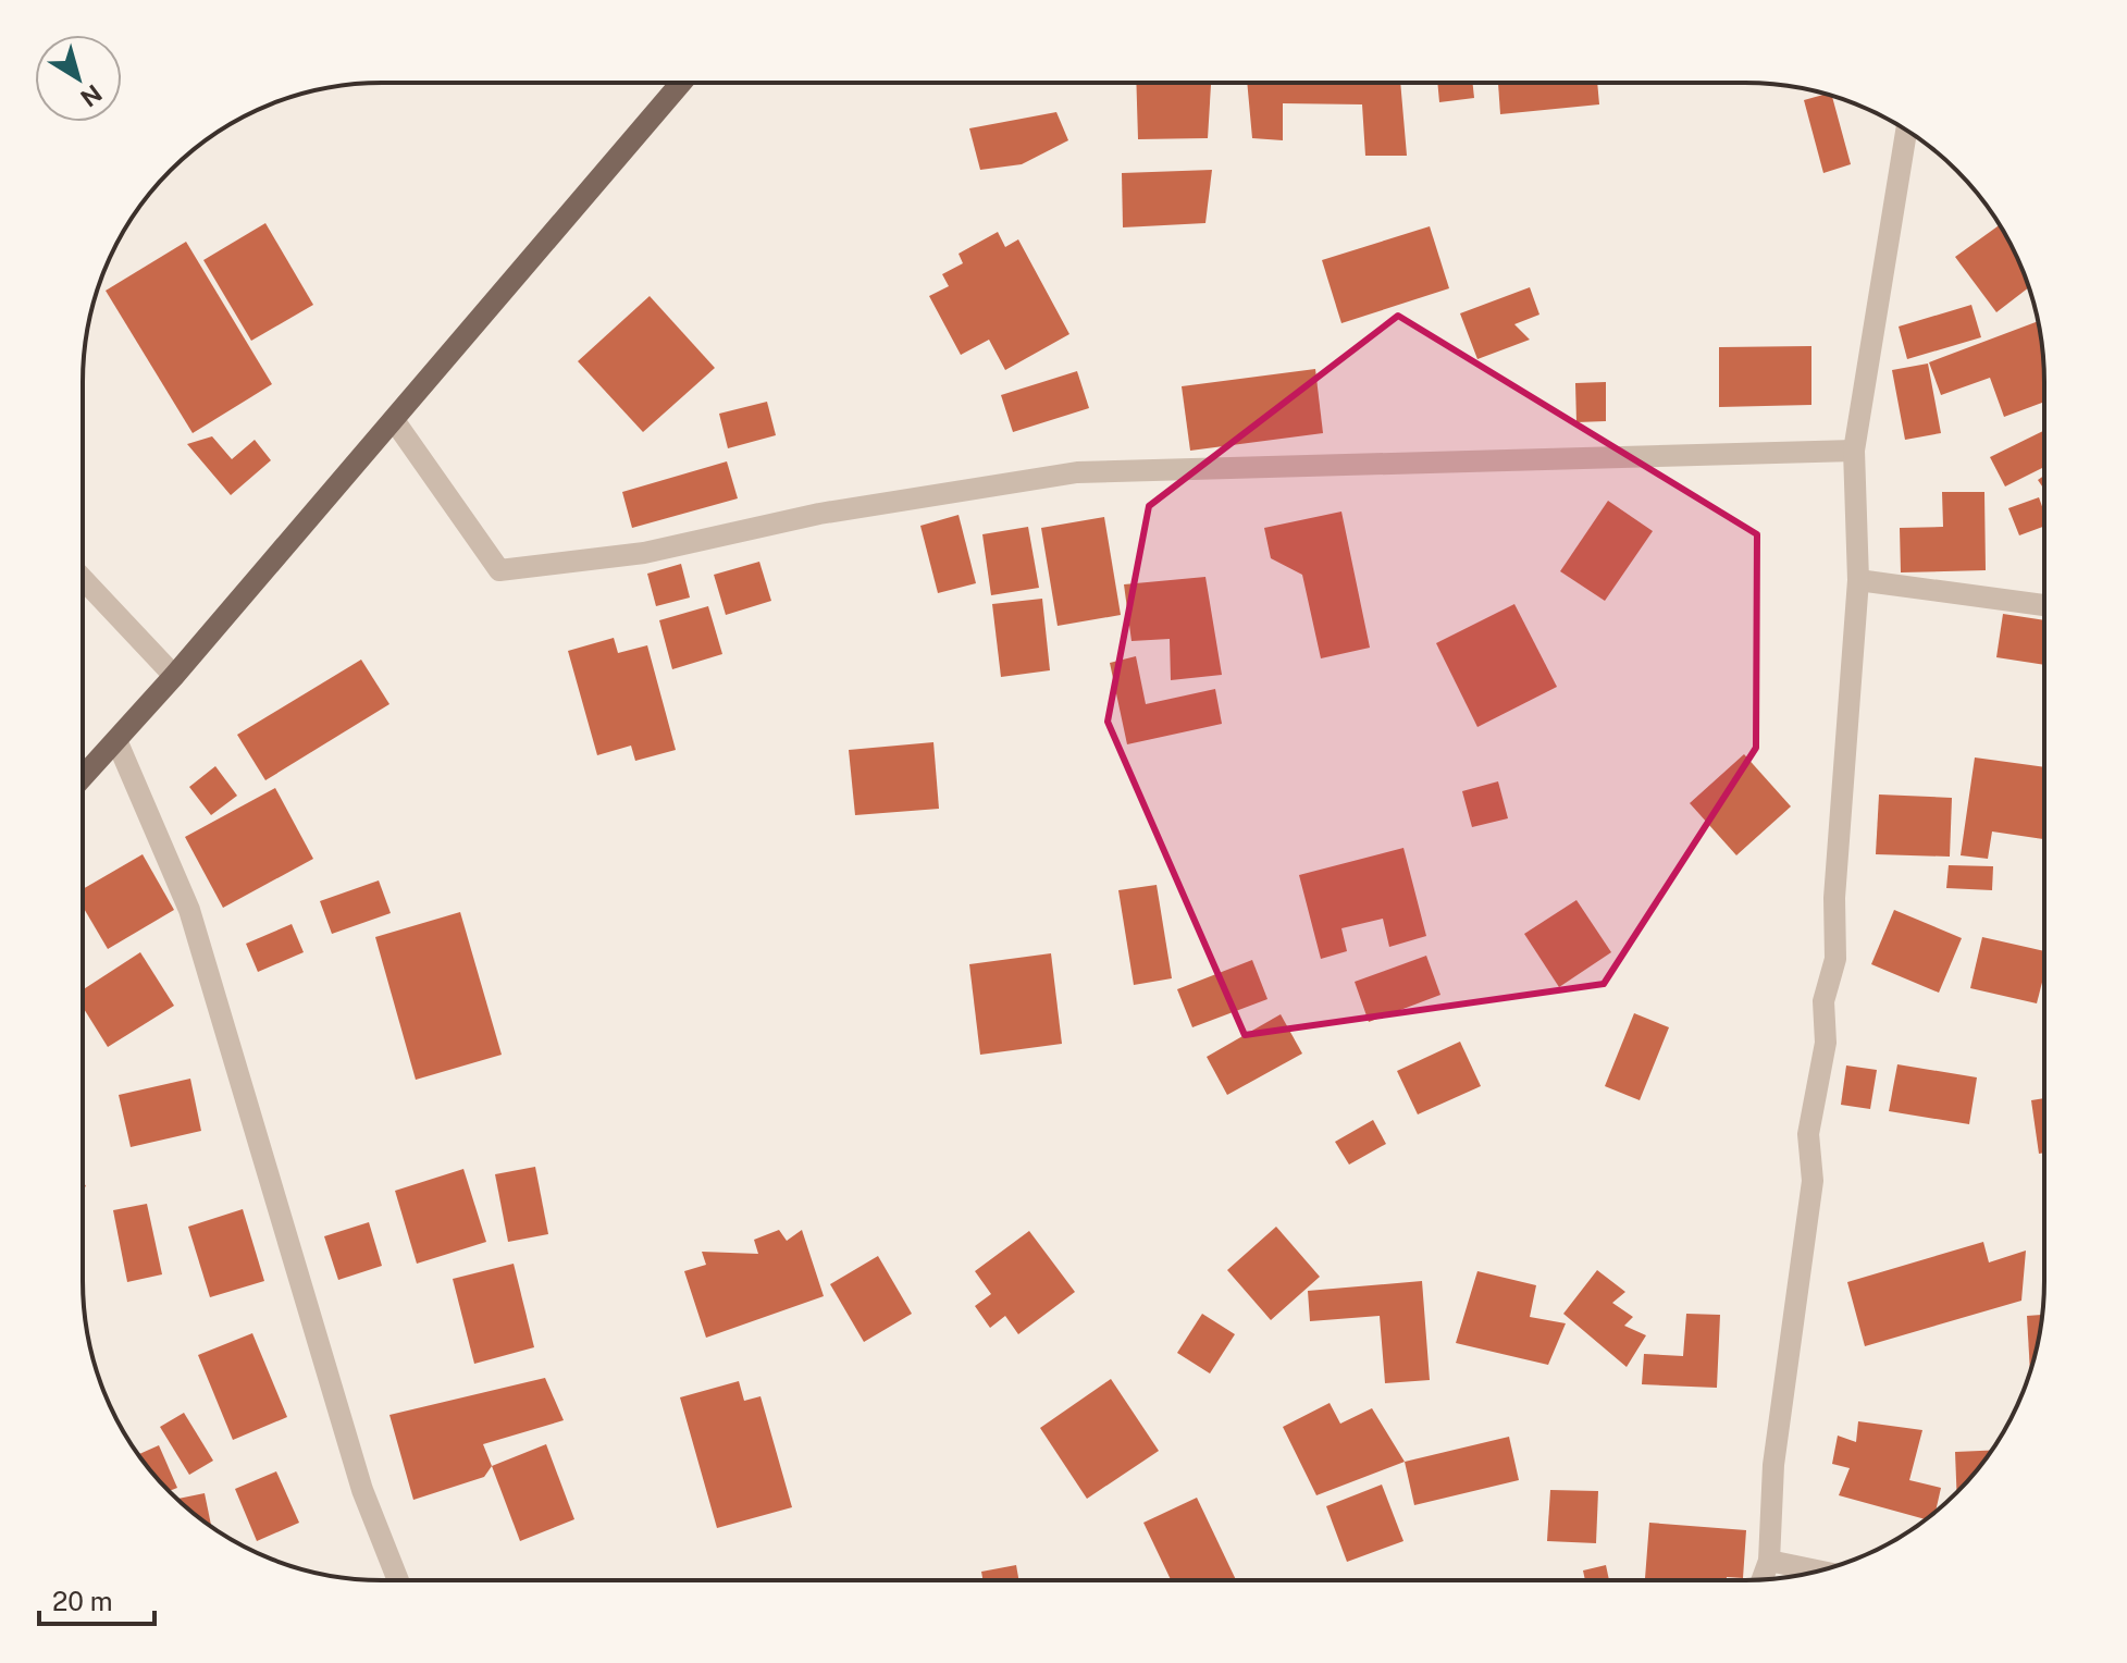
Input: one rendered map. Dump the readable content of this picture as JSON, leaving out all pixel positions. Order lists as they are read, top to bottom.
{
  "scale_bar": "20 m",
  "north": "bottom right"
}
